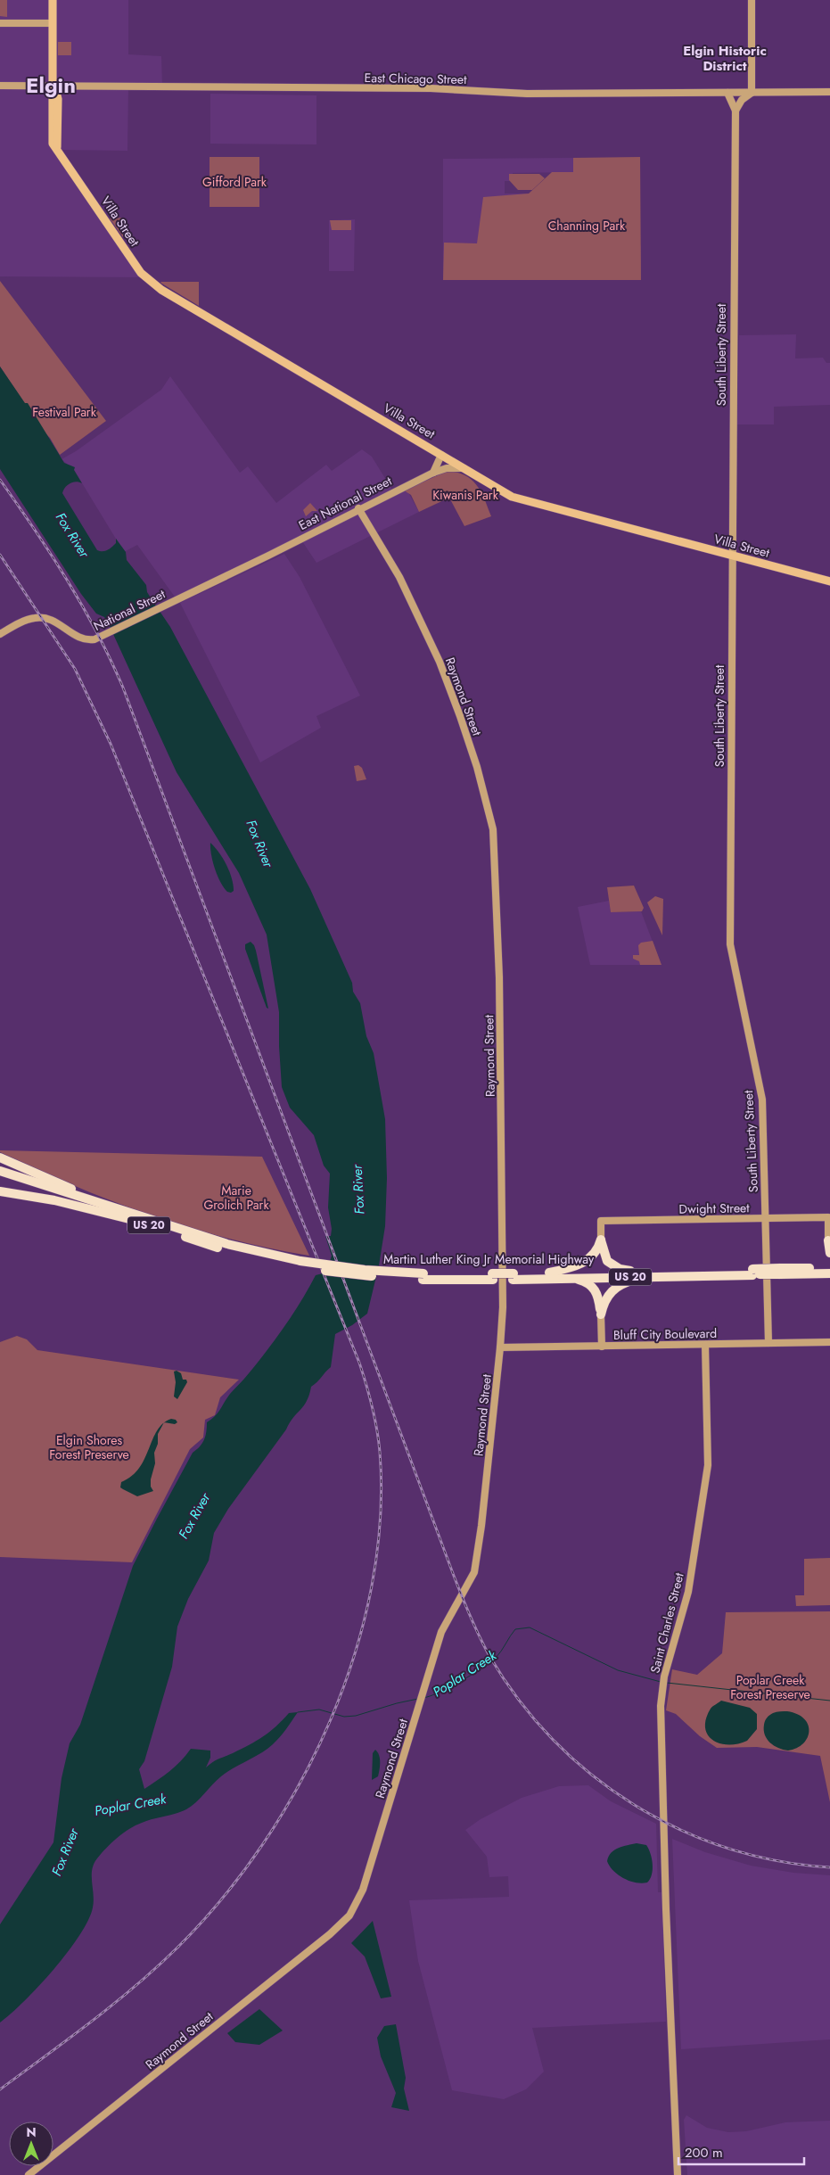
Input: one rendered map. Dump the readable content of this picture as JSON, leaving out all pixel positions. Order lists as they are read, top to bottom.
{
  "streets": {
    "highway": ["US 20", "Martin Luther King Jr Memorial Highway"],
    "main road": ["Villa Street"],
    "street": [
      "East Chicago Street",
      "South Liberty Street",
      "East National Street",
      "National Street",
      "Raymond Street",
      "Dwight Street",
      "Bluff City Boulevard",
      "Saint Charles Street"
    ]
  },
  "crossings": [
    ["East Chicago Street", "Villa Street"],
    ["Villa Street", "South Liberty Street"],
    ["Villa Street", "East National Street"],
    ["South Liberty Street", "Dwight Street"],
    ["South Liberty Street", "Bluff City Boulevard"],
    ["East National Street", "National Street"],
    ["East National Street", "Raymond Street"],
    ["Raymond Street", "Bluff City Boulevard"],
    ["Bluff City Boulevard", "Saint Charles Street"]
  ],
  "districts": ["Elgin Historic District", "Elgin"],
  "water": ["Fox River", "Poplar Creek"],
  "parks": [
    "Gifford Park",
    "Channing Park",
    "Festival Park",
    "Kiwanis Park",
    "Marie Grolich Park",
    "Elgin Shores Forest Preserve",
    "Poplar Creek Forest Preserve"
  ],
  "scale_bar": "200 m",
  "north": "top"
}
